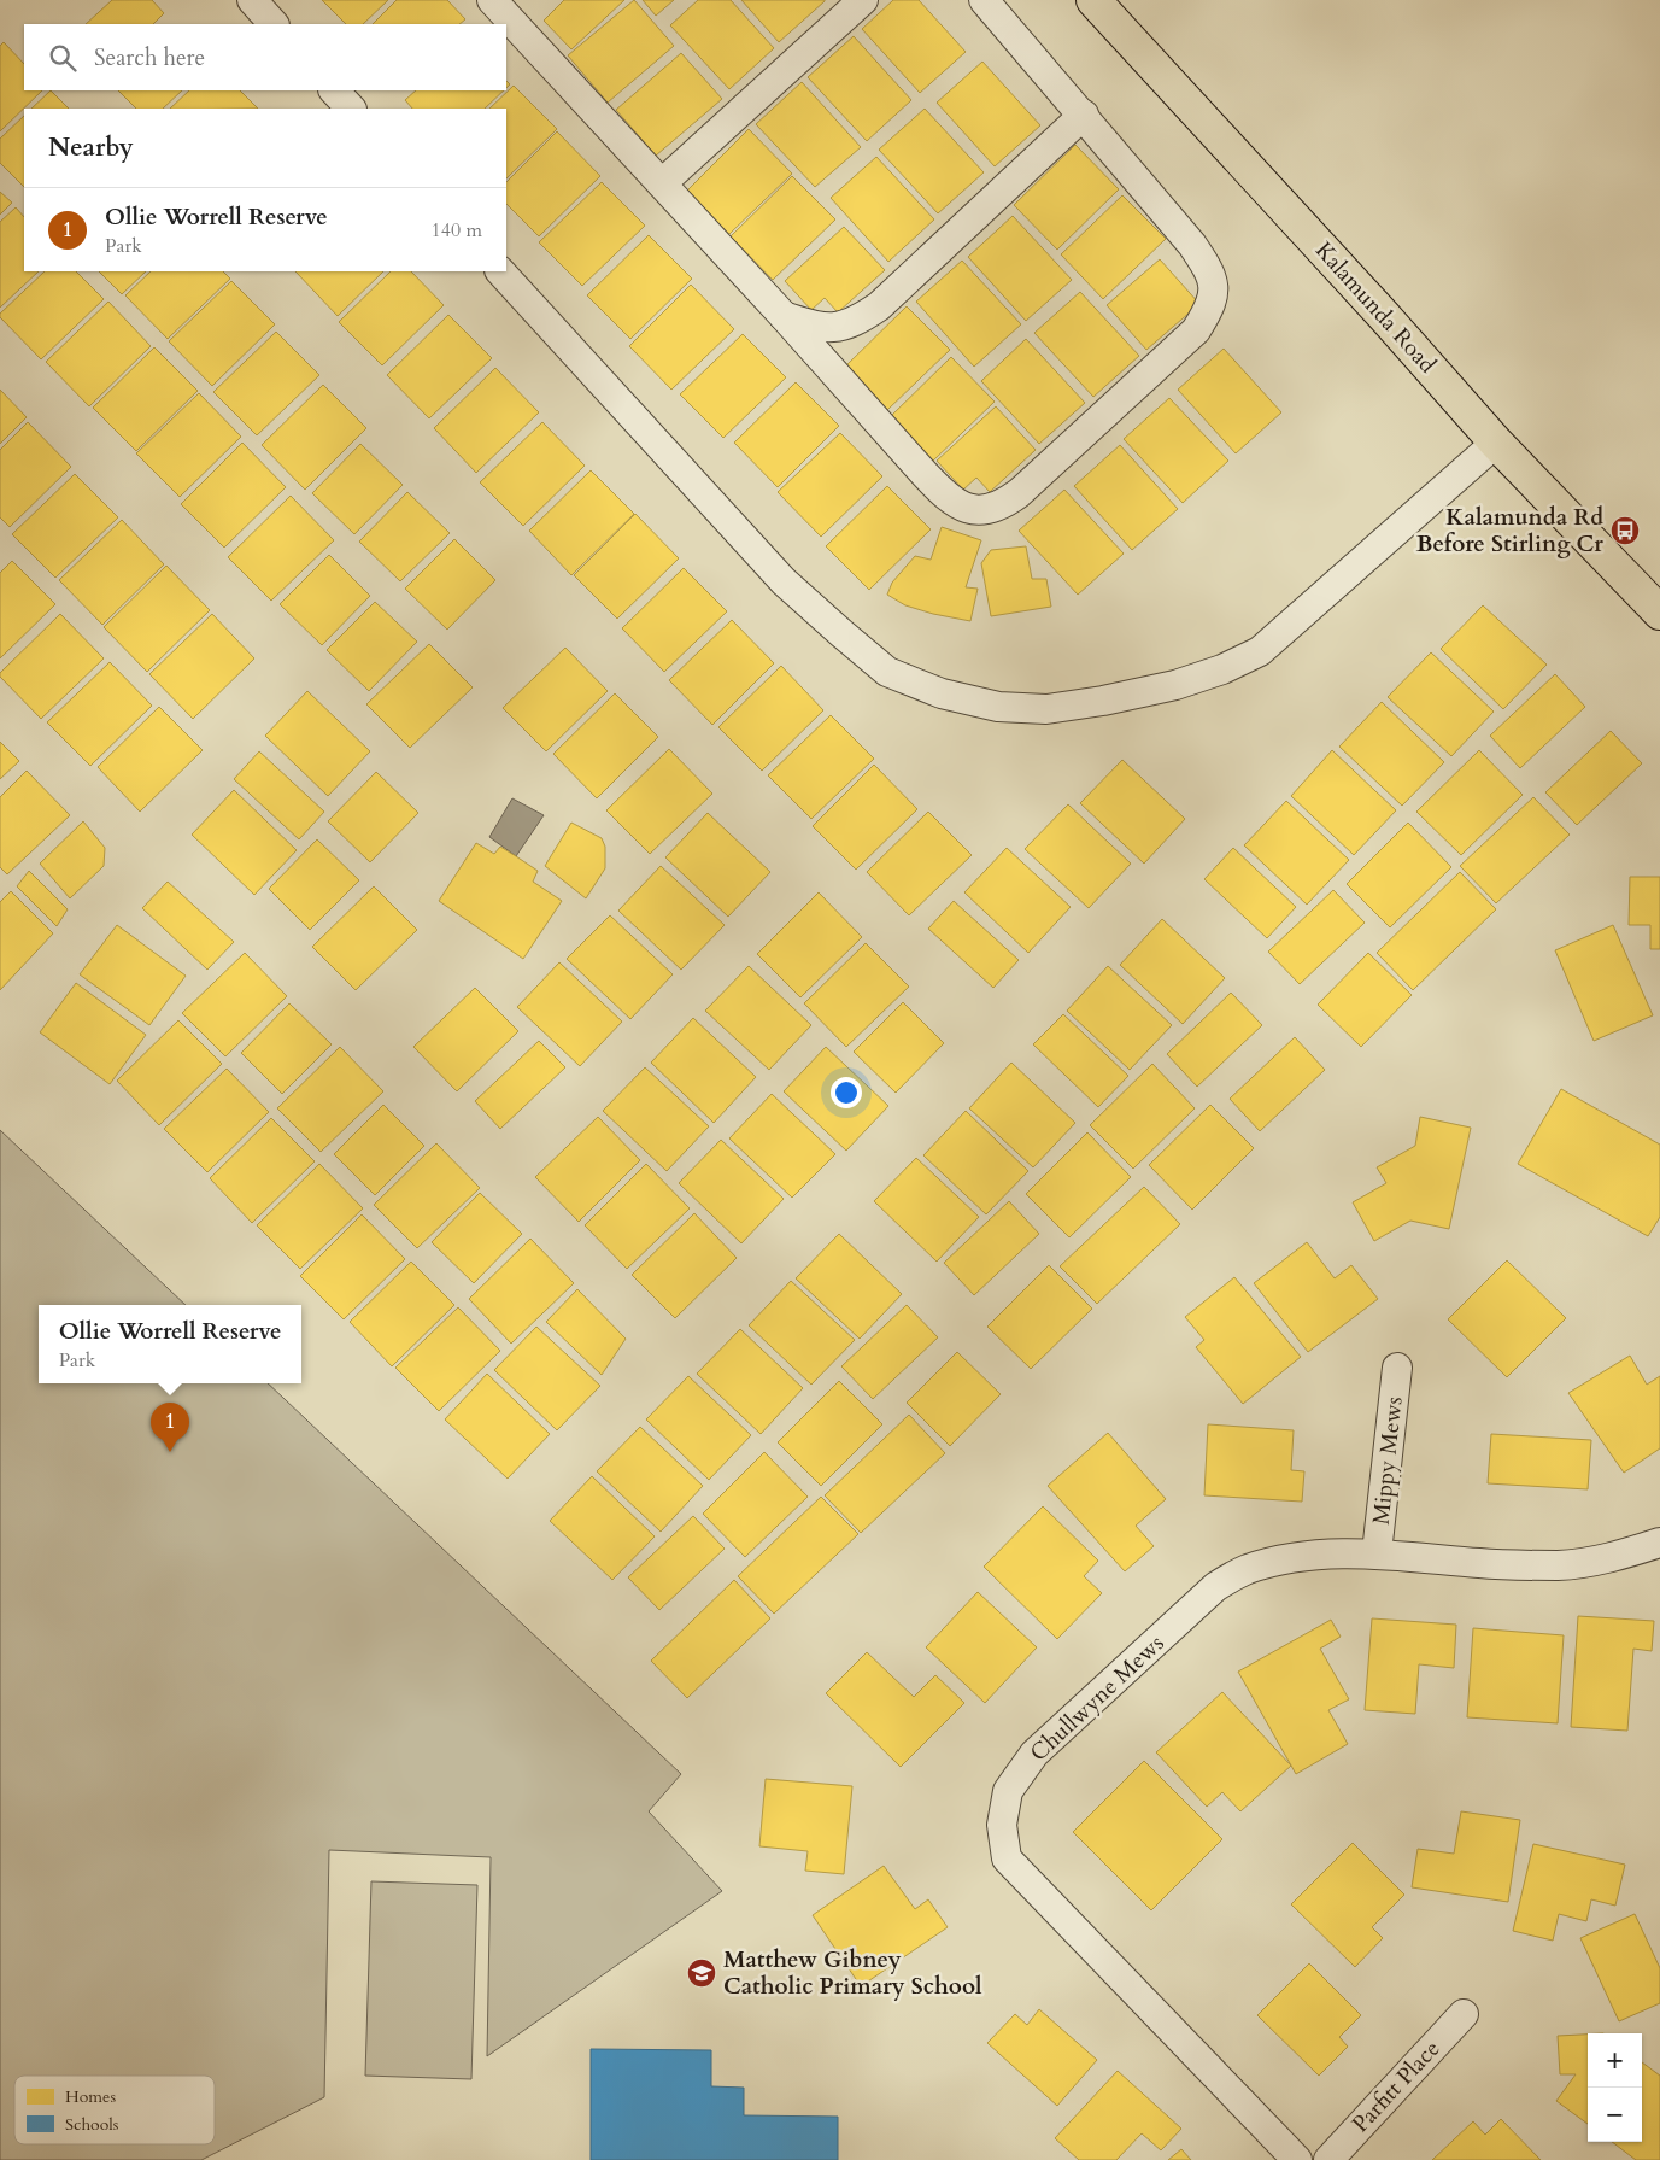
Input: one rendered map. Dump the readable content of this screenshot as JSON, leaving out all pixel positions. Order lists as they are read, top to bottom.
{
  "streets": {
    "main road": ["Kalamunda Road"],
    "street": ["Mippy Mews", "Chullwyne Mews", "Parfitt Place"]
  },
  "crossings": [
    ["Mippy Mews", "Chullwyne Mews"]
  ],
  "places": {
    "bus stop": ["Kalamunda Rd Before Stirling Cr"],
    "school or university": ["Matthew Gibney Catholic Primary School"]
  },
  "legend": ["Homes", "Schools"],
  "page": {
    "search": "Search here",
    "heading": "Nearby",
    "list": [
      {
        "mark": "1",
        "name": "Ollie Worrell Reserve",
        "note": "Park",
        "value": "140 m"
      }
    ],
    "popup": ["Ollie Worrell Reserve", "Park"],
    "pins": "1",
    "map_buttons": ["+", "−"]
  }
}
